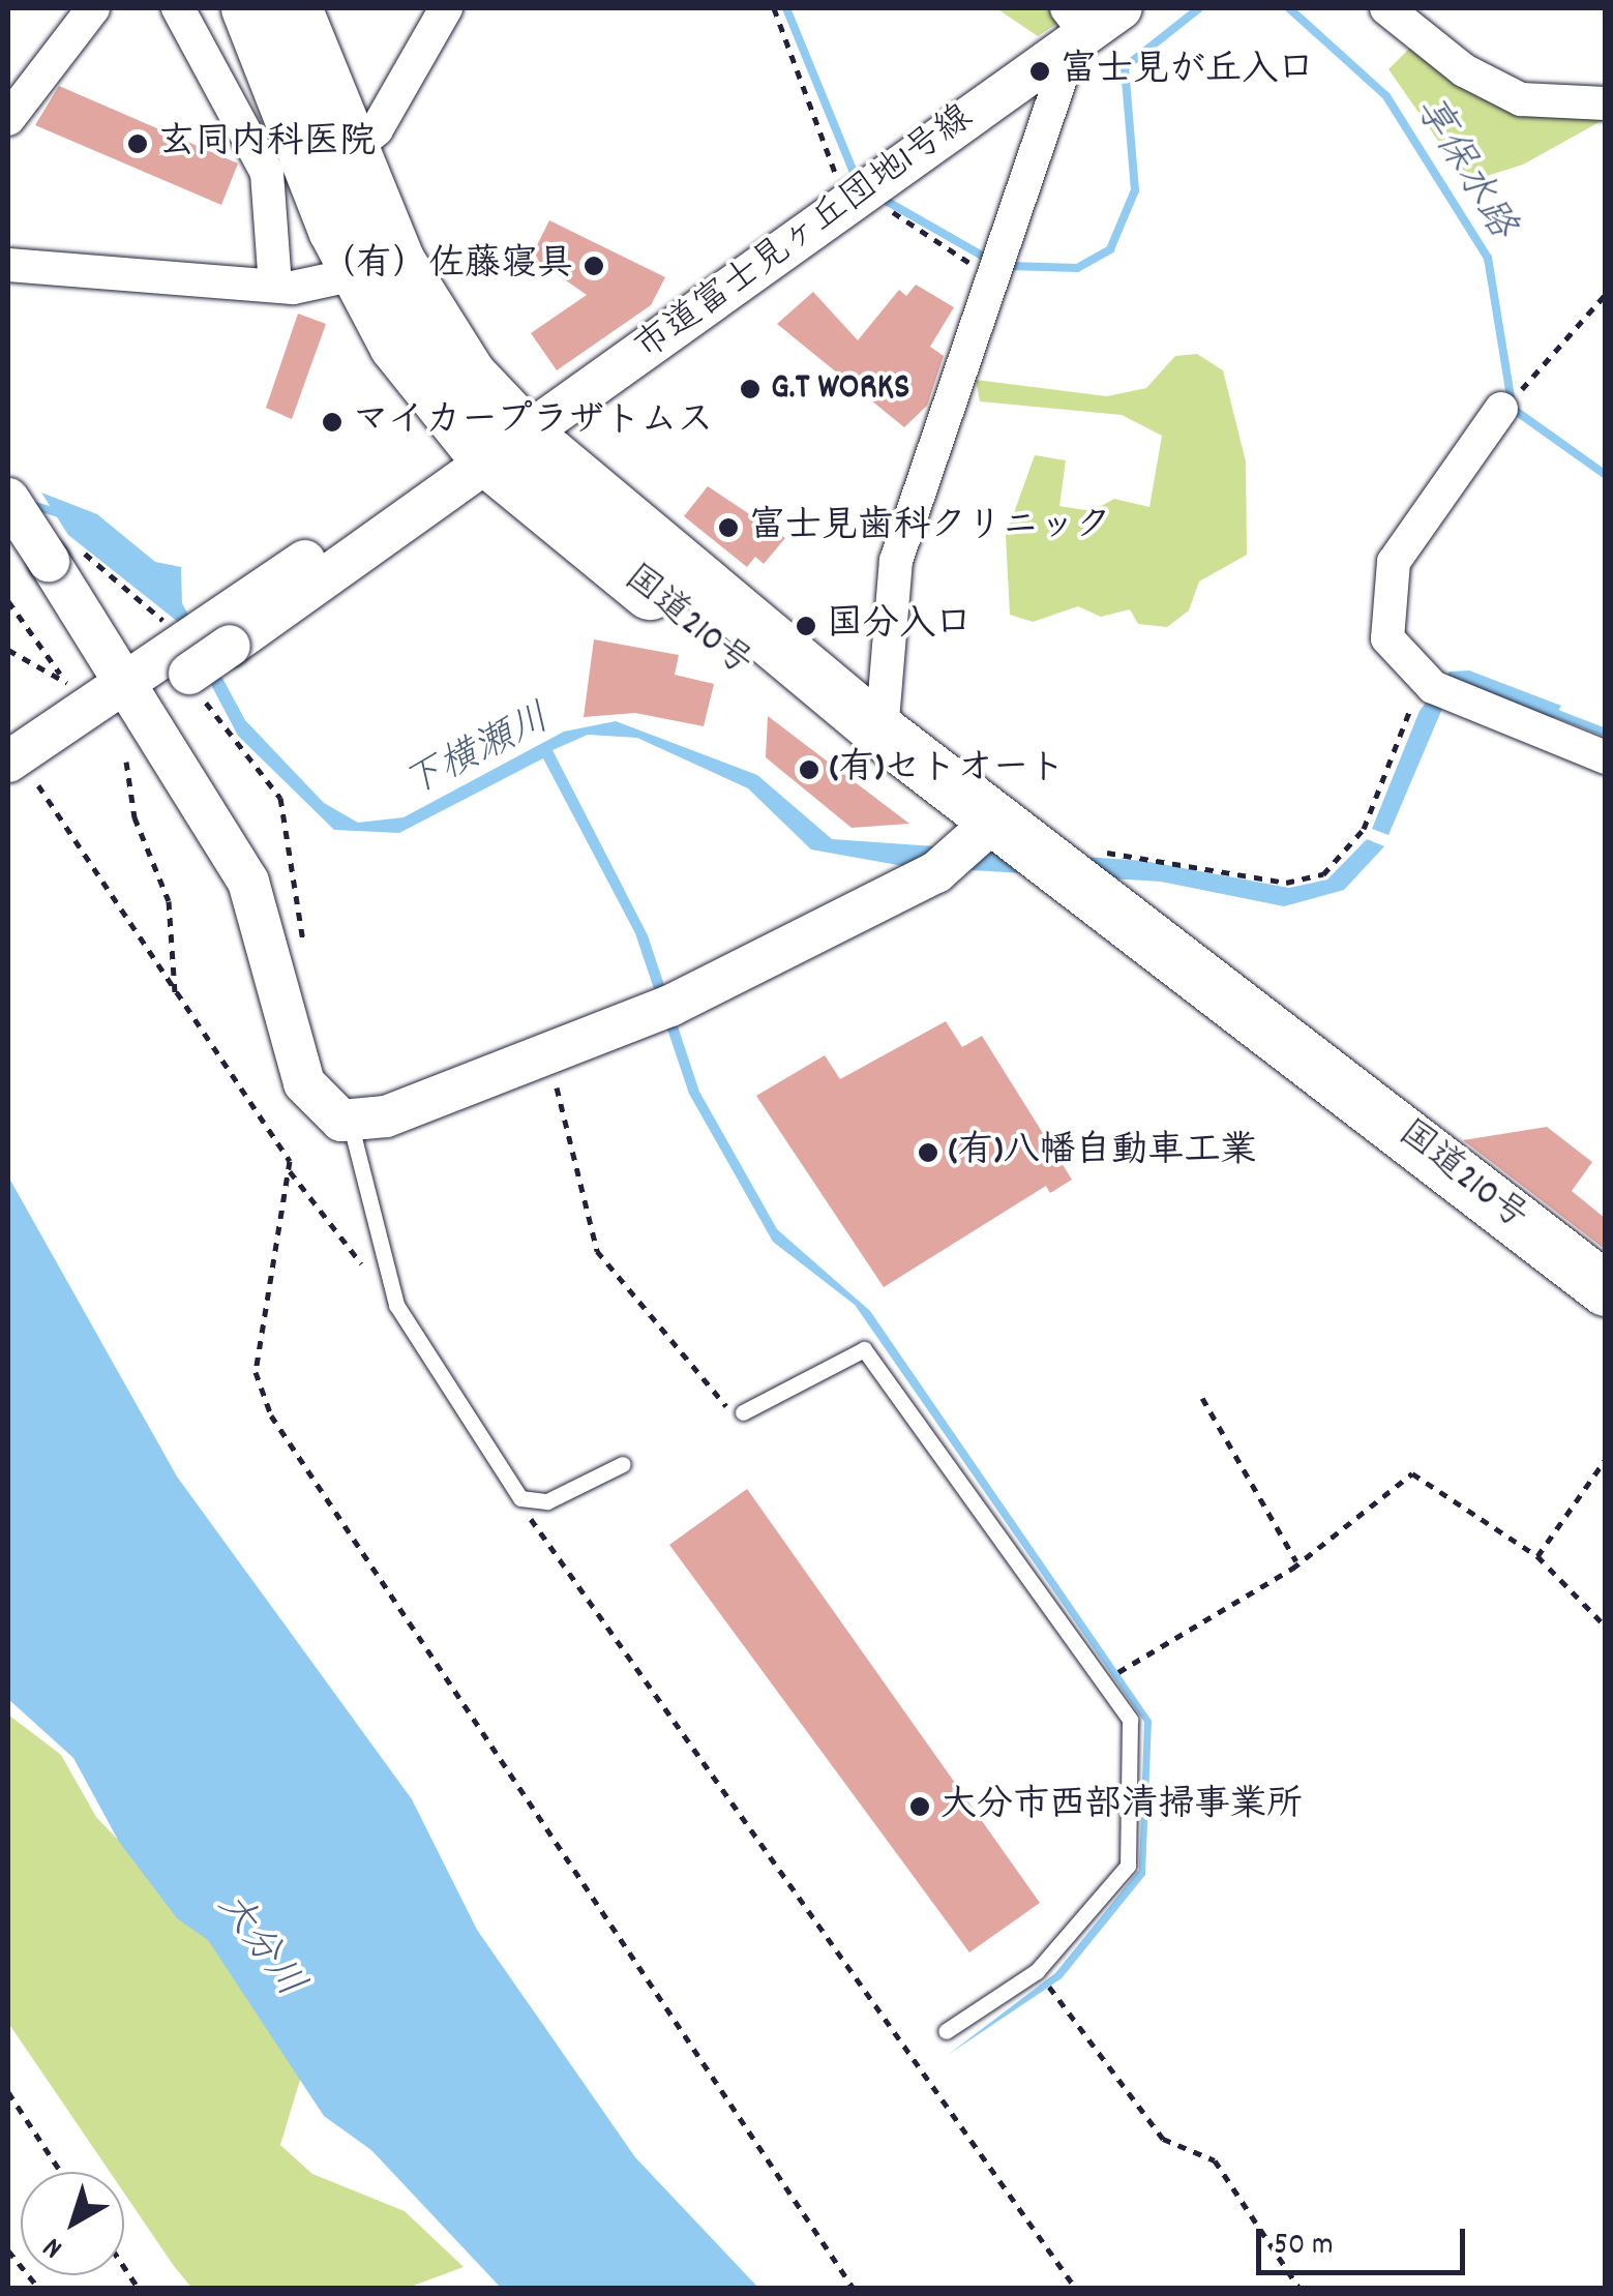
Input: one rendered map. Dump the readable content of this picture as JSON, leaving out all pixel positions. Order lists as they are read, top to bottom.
{
  "streets": {
    "highway": ["国道210号"],
    "street": ["市道富士見ヶ丘団地1号線"]
  },
  "crossings": [
    ["市道富士見ヶ丘団地1号線", "国道210号"]
  ],
  "water": ["享保水路", "下横瀬川", "大分川"],
  "places": [
    "富士見が丘入口",
    "玄同内科医院",
    "（有）佐藤寝具",
    "G.T WORKS",
    "マイカープラザトムス",
    "富士見歯科クリニック",
    "国分入口",
    "(有)セトオート",
    "(有)八幡自動車工業",
    "大分市西部清掃事業所"
  ],
  "scale_bar": "50 m",
  "north": "bottom left"
}
